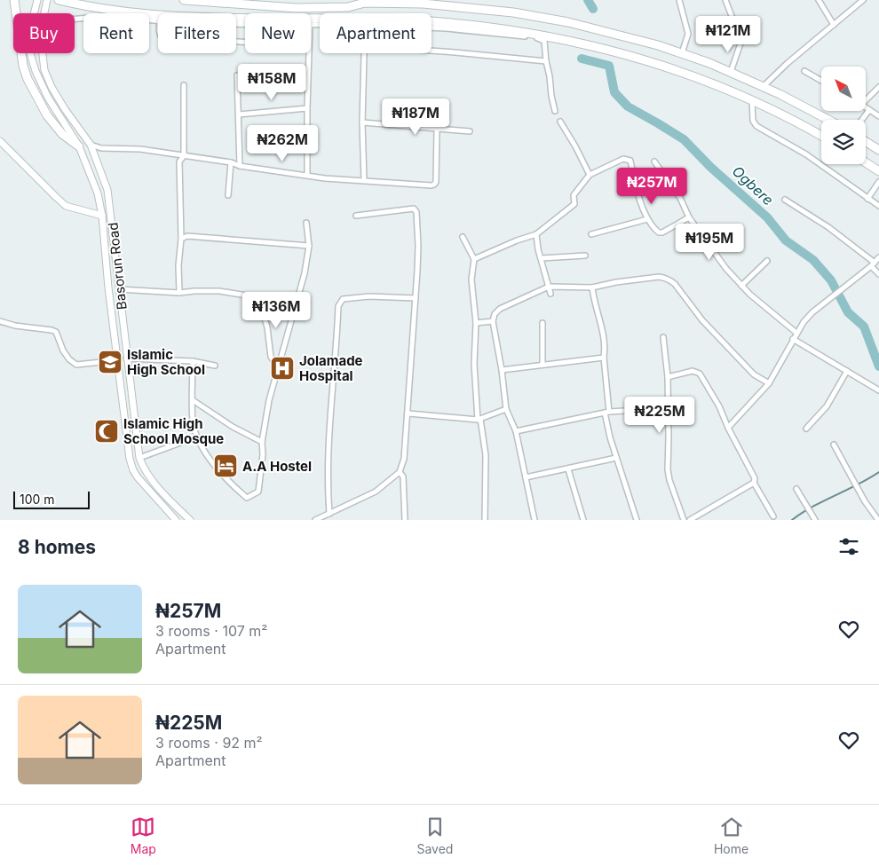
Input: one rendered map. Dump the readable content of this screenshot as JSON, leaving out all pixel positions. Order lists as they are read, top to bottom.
{
  "streets": {
    "main road": ["Basorun Road"]
  },
  "water": ["Ogbere"],
  "places": {
    "school or university": ["Islamic High School"],
    "hospital": ["Jolamade Hospital"],
    "mosque": ["Islamic High School Mosque"],
    "hotel": ["A.A Hostel"]
  },
  "scale_bar": "100 m",
  "north": "top left",
  "page": {
    "chip": [
      "Buy",
      "Rent",
      "Filters",
      "New",
      "Apartment"
    ],
    "price": [
      "₦121M",
      "₦158M",
      "₦187M",
      "₦262M",
      "₦257M",
      "₦195M",
      "₦136M",
      "₦225M"
    ],
    "scale": "100 m",
    "heading": "8 homes",
    "list": [
      {
        "name": "₦257M",
        "note": "3 rooms · 107 m² · Apartment"
      },
      {
        "name": "₦225M",
        "note": "3 rooms · 92 m² · Apartment"
      }
    ],
    "tabs": ["Map", "Saved", "Home"]
  }
}
